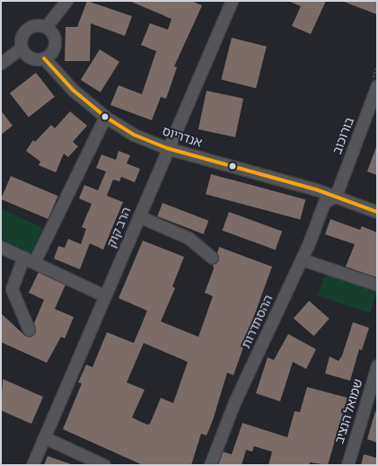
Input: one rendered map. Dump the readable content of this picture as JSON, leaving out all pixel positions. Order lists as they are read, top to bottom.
{
  "streets": {
    "street": [
      "בורוכוב",
      "אנדריוס",
      "הרב קוק",
      "ההסתדרות",
      "שמואל הנציב"
    ]
  },
  "crossings": [
    ["בורוכוב", "אנדריוס"],
    ["בורוכוב", "ההסתדרות"],
    ["אנדריוס", "הרב קוק"],
    ["אנדריוס", "ההסתדרות"]
  ]
}
